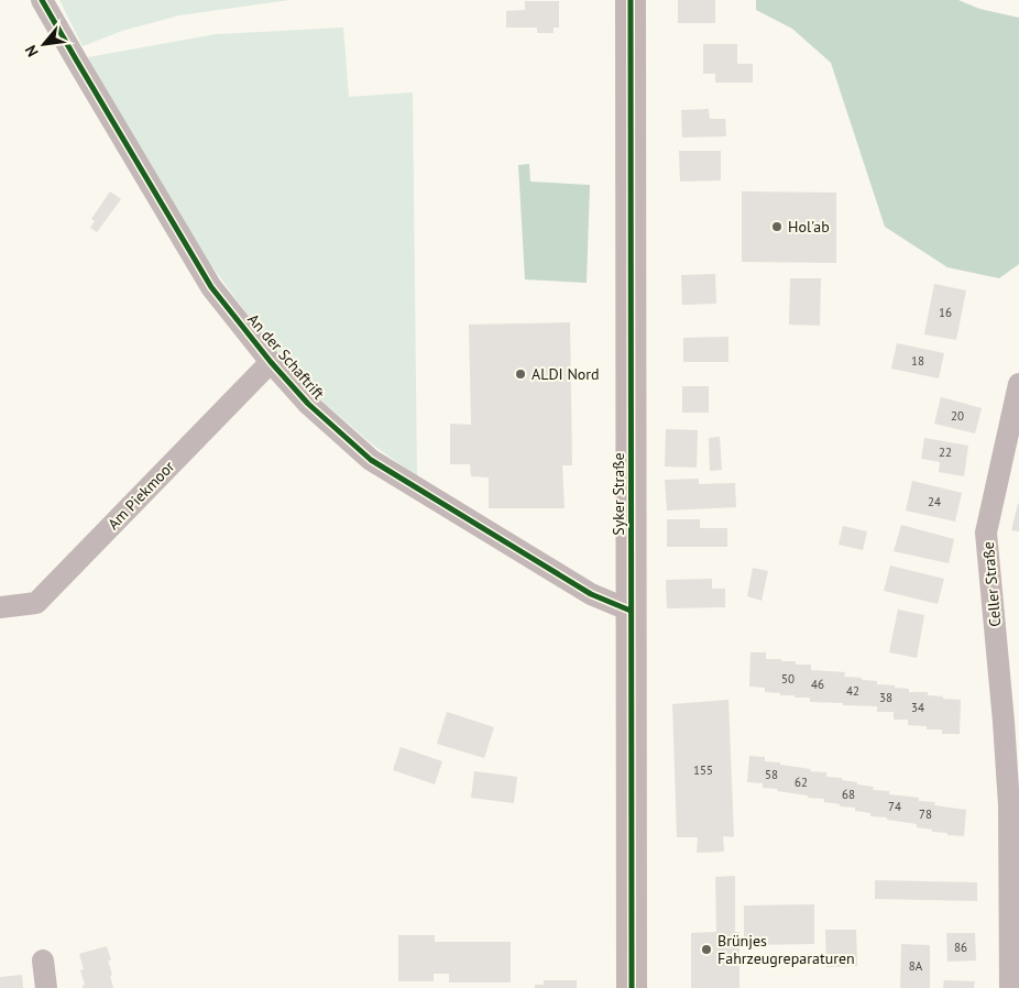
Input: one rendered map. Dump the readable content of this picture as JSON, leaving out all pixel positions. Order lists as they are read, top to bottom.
{
  "streets": {
    "main road": ["Syker Straße"],
    "street": ["An der Schaftrift", "Am Piekmoor", "Celler Straße"]
  },
  "crossings": [
    ["An der Schaftrift", "Syker Straße"],
    ["An der Schaftrift", "Am Piekmoor"]
  ],
  "places": ["Hol'ab", "ALDI Nord", "Brünjes Fahrzeugreparaturen"],
  "house_numbers": [
    "16",
    "18",
    "20",
    "22",
    "24",
    "50",
    "46",
    "42",
    "38",
    "34",
    "155",
    "58",
    "62",
    "68",
    "74",
    "78",
    "86",
    "8A"
  ],
  "north": "bottom left"
}
